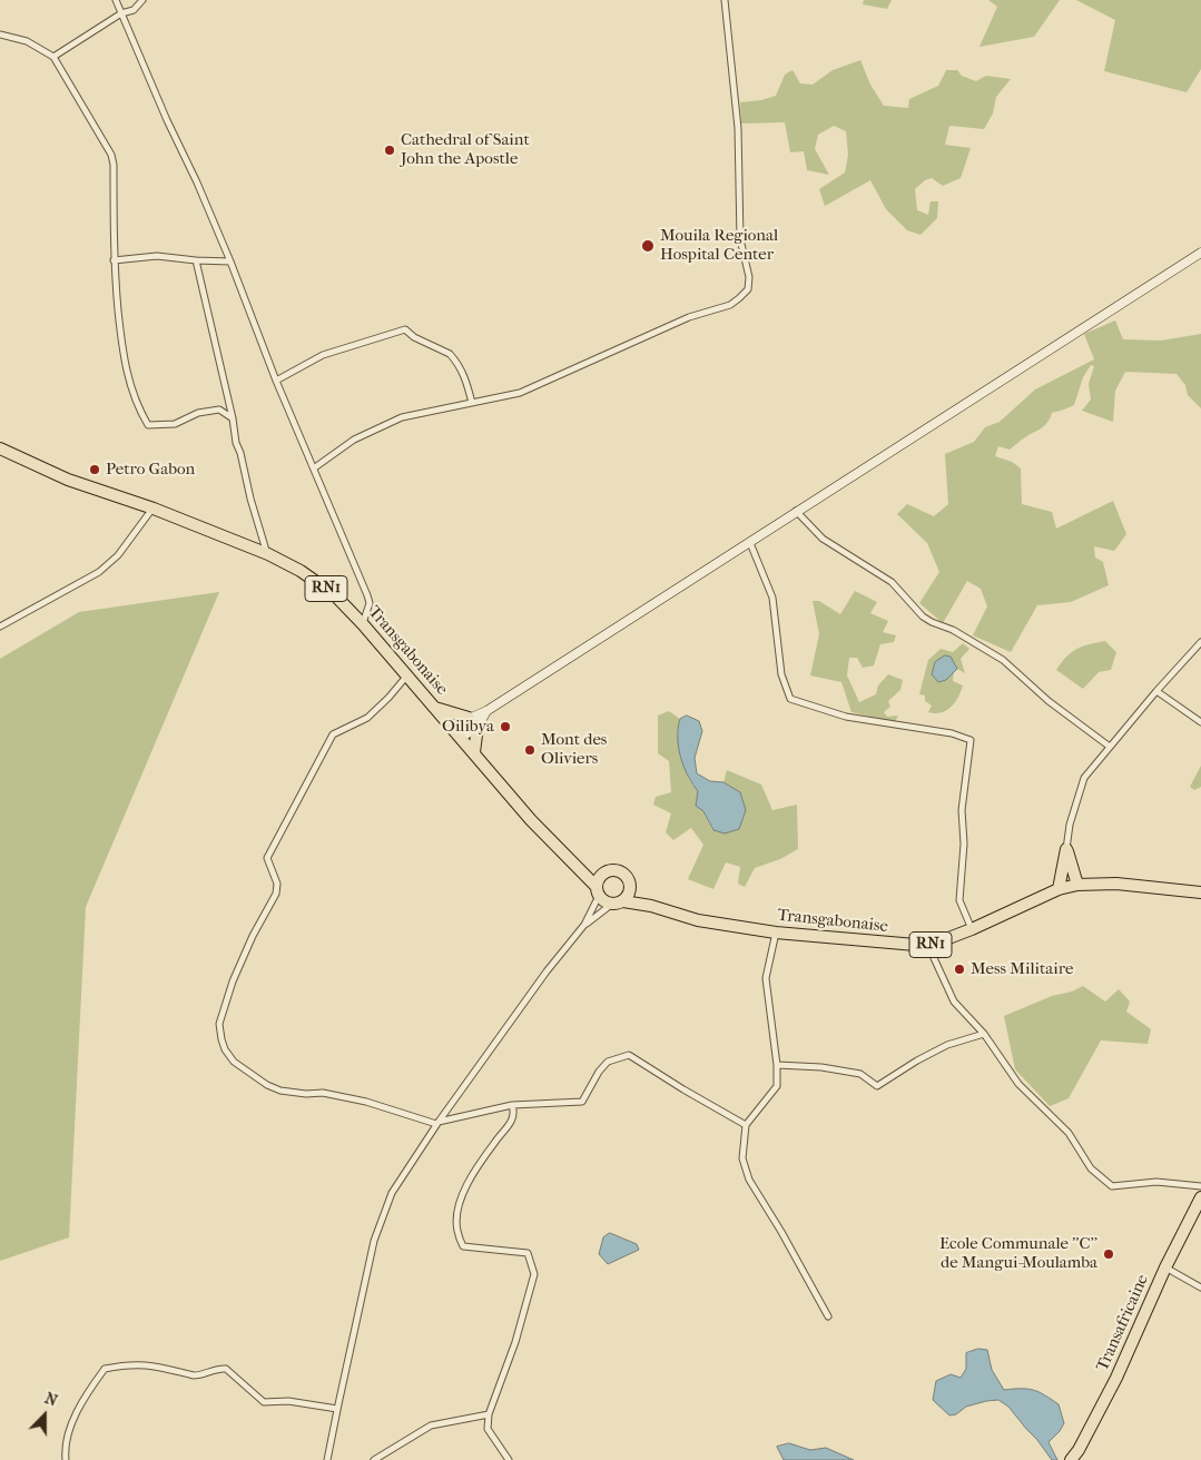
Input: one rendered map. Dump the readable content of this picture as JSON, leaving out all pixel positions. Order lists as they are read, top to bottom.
{
  "streets": {
    "highway": ["RN1", "Transgabonaise", "Transafricaine"]
  },
  "places": [
    "Cathedral of Saint John the Apostle",
    "Mouila Regional Hospital Center",
    "Petro Gabon",
    "Oilibya",
    "Mont des Oliviers",
    "Mess Militaire",
    "Ecole Communale ''C'' de Mangui-Moulamba"
  ],
  "north": "top"
}
